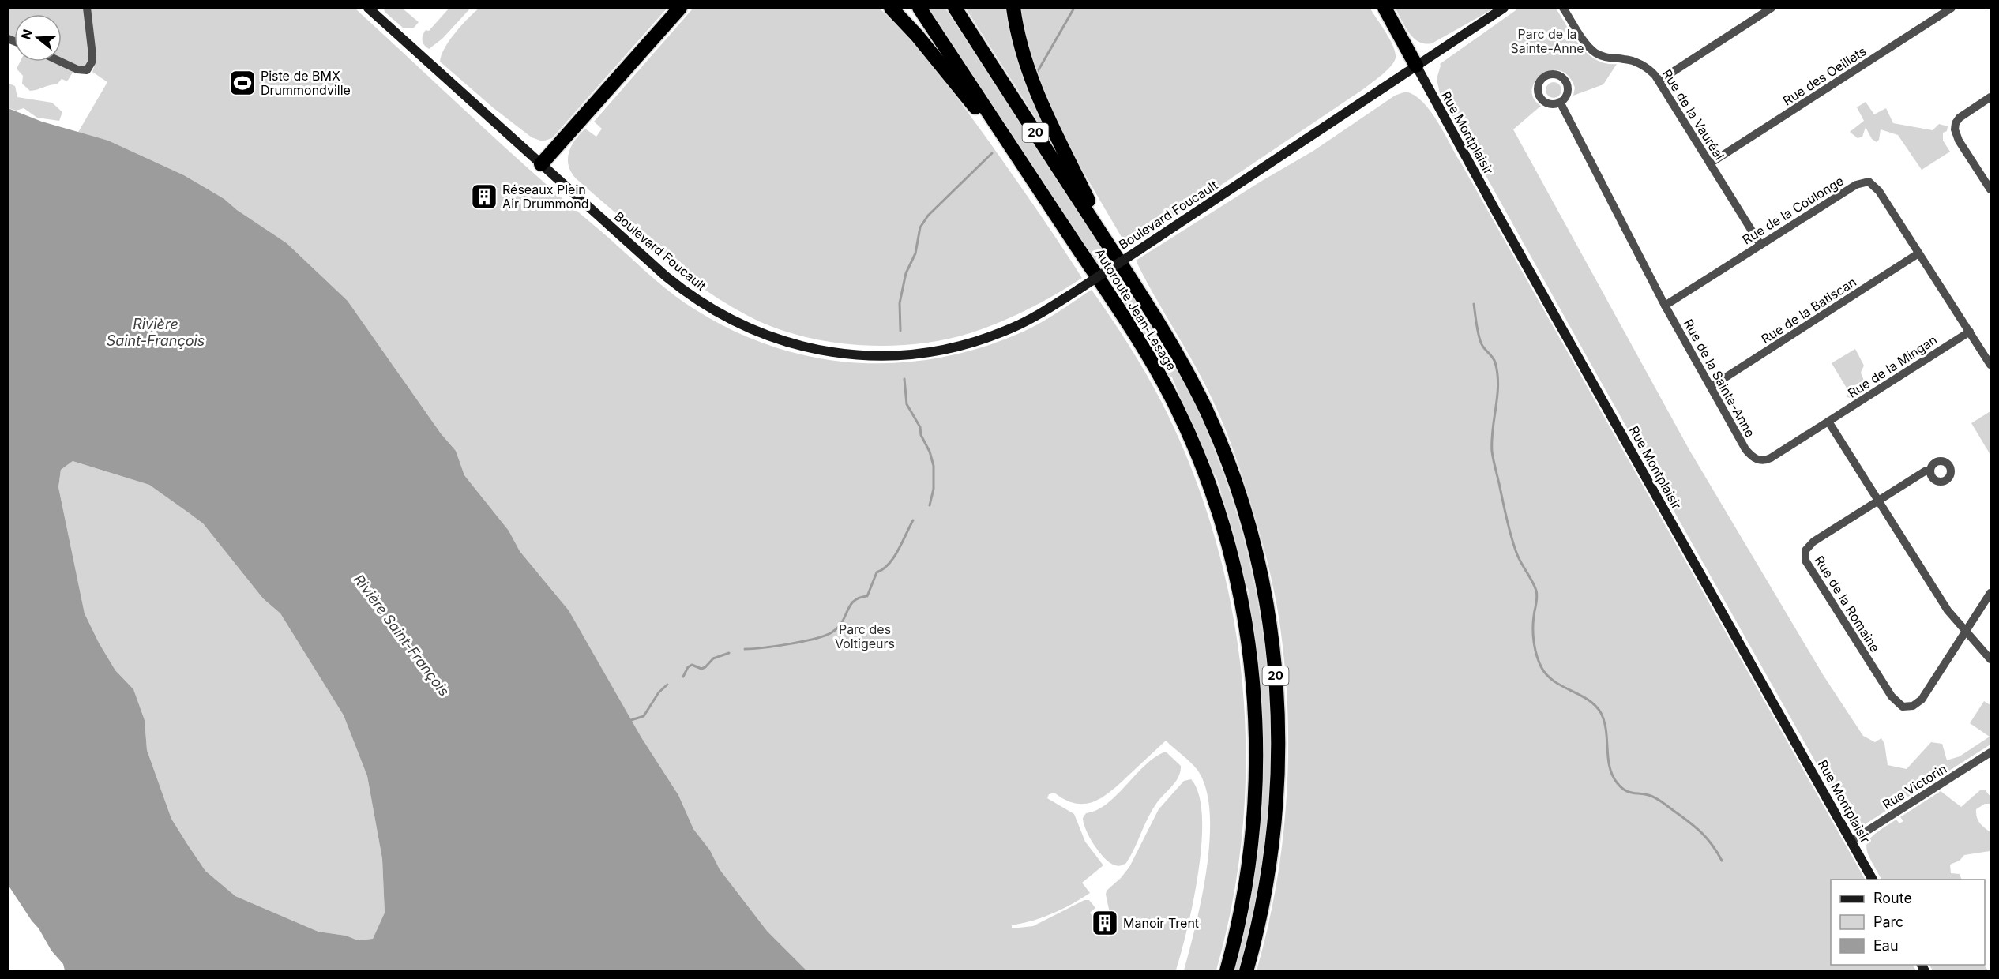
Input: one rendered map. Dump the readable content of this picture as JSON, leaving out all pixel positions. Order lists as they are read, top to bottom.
{
  "streets": {
    "highway": ["20", "Autoroute Jean-Lesage"],
    "street": [
      "Rue des Oeillets",
      "Rue de la Vauréal",
      "Rue Montplaisir",
      "Rue de la Coulonge",
      "Boulevard Foucault",
      "Rue de la Batiscan",
      "Rue de la Mingan",
      "Rue de la Sainte-Anne",
      "Rue de la Romaine",
      "Rue Victorin"
    ]
  },
  "crossings": [
    ["Rue des Oeillets", "Rue de la Vauréal"],
    ["Rue de la Vauréal", "Rue de la Coulonge"],
    ["Rue Montplaisir", "Boulevard Foucault"],
    ["Rue Montplaisir", "Rue Victorin"],
    ["Rue de la Coulonge", "Rue de la Batiscan"],
    ["Rue de la Coulonge", "Rue de la Mingan"],
    ["Rue de la Coulonge", "Rue de la Sainte-Anne"],
    ["Rue de la Batiscan", "Rue de la Sainte-Anne"],
    ["Rue de la Mingan", "Rue de la Sainte-Anne"]
  ],
  "water": ["Rivière Saint-François"],
  "parks": ["Parc de la Sainte-Anne", "Parc des Voltigeurs"],
  "places": {
    "sports": ["Piste de BMX Drummondville"],
    "building": ["Réseaux Plein Air Drummond", "Manoir Trent"]
  },
  "legend": ["Route", "Parc", "Eau"],
  "north": "left"
}
